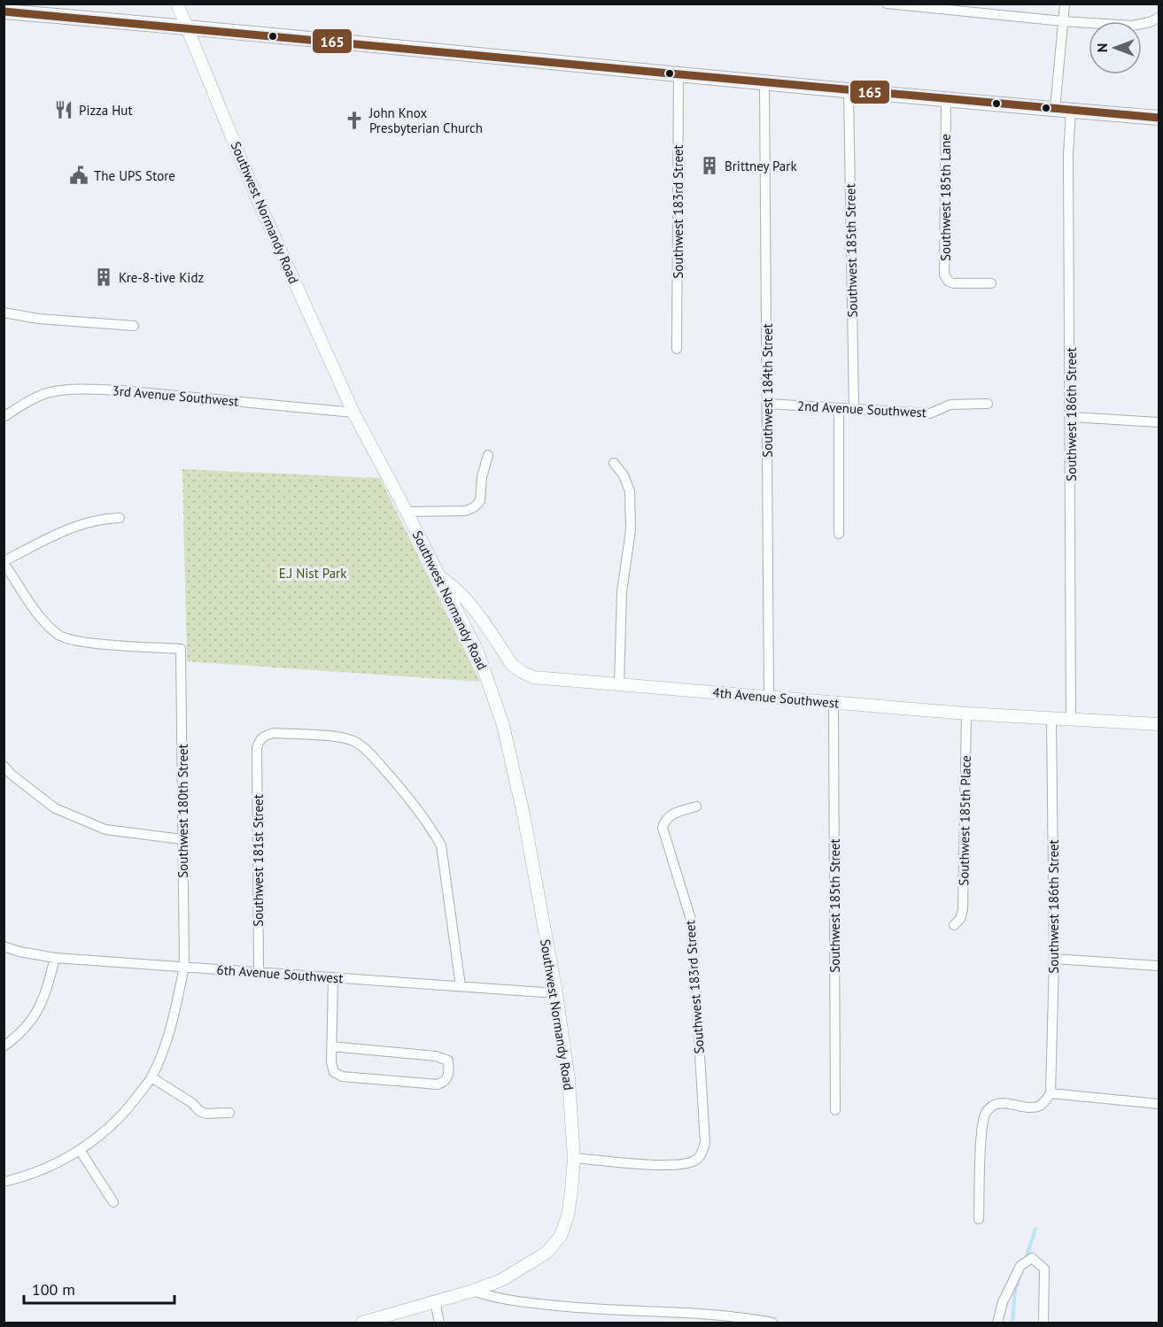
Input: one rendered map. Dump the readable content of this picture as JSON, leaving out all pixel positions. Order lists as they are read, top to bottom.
{
  "streets": {
    "street": [
      "Southwest 185th Lane",
      "Southwest 183rd Street",
      "Southwest Normandy Road",
      "Southwest 185th Street",
      "Southwest 184th Street",
      "3rd Avenue Southwest",
      "2nd Avenue Southwest",
      "Southwest 186th Street",
      "4th Avenue Southwest",
      "Southwest 180th Street",
      "Southwest 185th Place",
      "Southwest 181st Street",
      "6th Avenue Southwest"
    ]
  },
  "crossings": [
    ["Southwest 183rd Street", "Southwest Normandy Road"],
    ["Southwest Normandy Road", "3rd Avenue Southwest"],
    ["Southwest Normandy Road", "4th Avenue Southwest"],
    ["Southwest Normandy Road", "6th Avenue Southwest"],
    ["Southwest 185th Street", "2nd Avenue Southwest"],
    ["Southwest 185th Street", "4th Avenue Southwest"],
    ["Southwest 184th Street", "2nd Avenue Southwest"],
    ["Southwest 184th Street", "4th Avenue Southwest"],
    ["Southwest 186th Street", "4th Avenue Southwest"],
    ["4th Avenue Southwest", "Southwest 185th Place"],
    ["Southwest 180th Street", "6th Avenue Southwest"],
    ["Southwest 181st Street", "6th Avenue Southwest"]
  ],
  "parks": ["E.J Nist Park"],
  "places": {
    "restaurant": ["Pizza Hut"],
    "church": ["John Knox Presbyterian Church"],
    "building": ["Brittney Park", "Kre-8-tive Kidz"],
    "public building": ["The UPS Store"]
  },
  "lines": ["transit line 165"],
  "scale_bar": "100 m",
  "north": "left"
}
